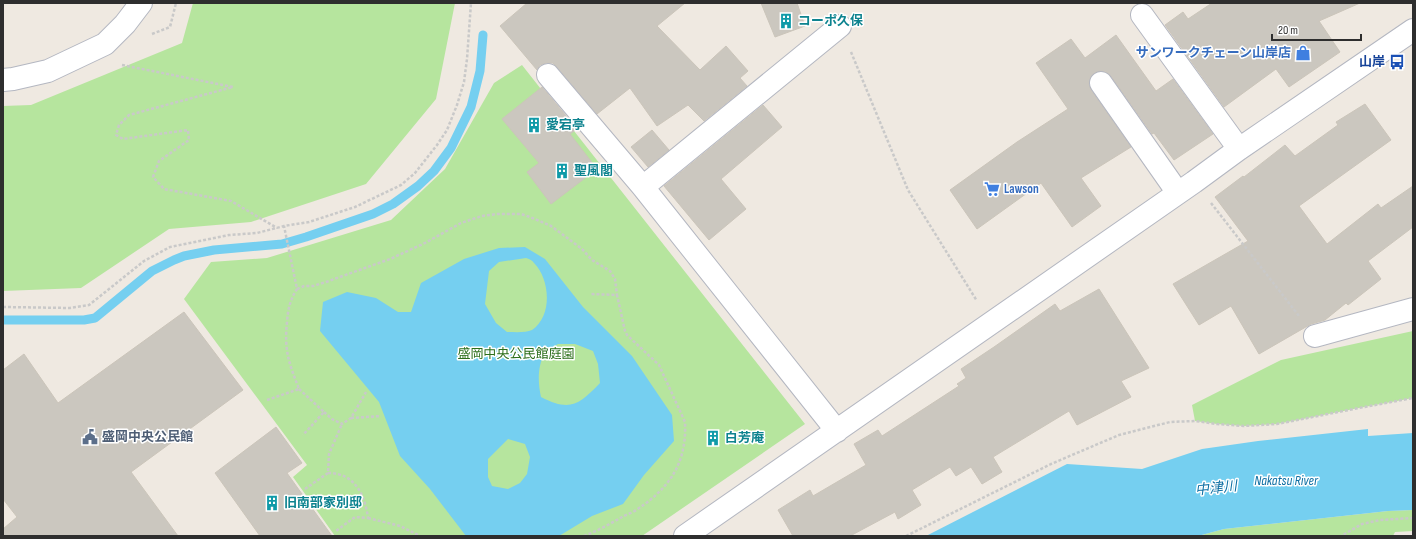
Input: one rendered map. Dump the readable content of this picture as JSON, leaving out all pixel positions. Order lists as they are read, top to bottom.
{
  "water": ["Nakatsu River", "中津川"],
  "parks": ["盛岡中央公民館庭園"],
  "places": {
    "building": [
      "コーポ久保",
      "愛宕亭",
      "聖風閣",
      "白芳庵",
      "旧南部家別邸"
    ],
    "shop": ["サンワークチェーン山岸店"],
    "bus stop": ["山岸"],
    "supermarket": ["Lawson"],
    "public building": ["盛岡中央公民館"]
  },
  "scale_bar": "20 m"
}
